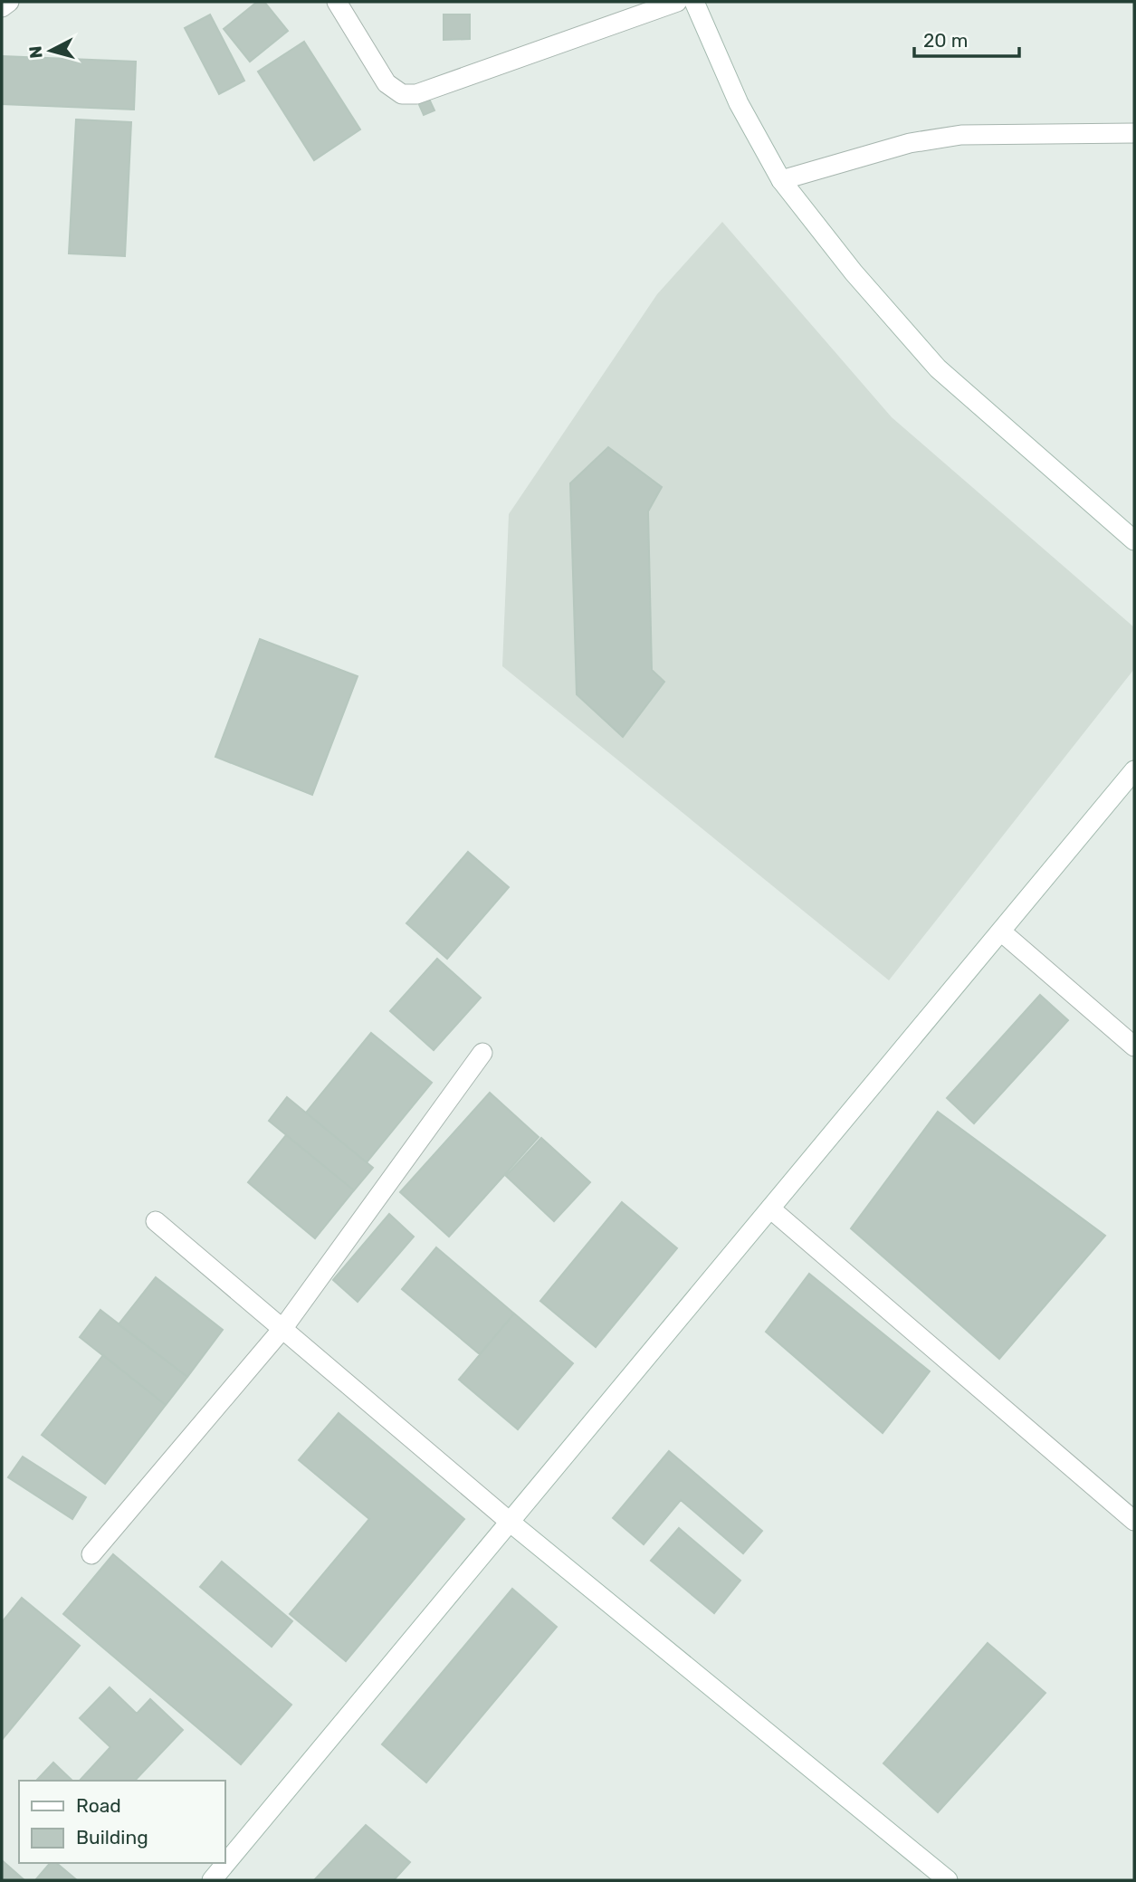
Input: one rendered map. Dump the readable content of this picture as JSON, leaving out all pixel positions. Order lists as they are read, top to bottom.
{
  "legend": ["Road", "Building"],
  "scale_bar": "20 m",
  "north": "left"
}
